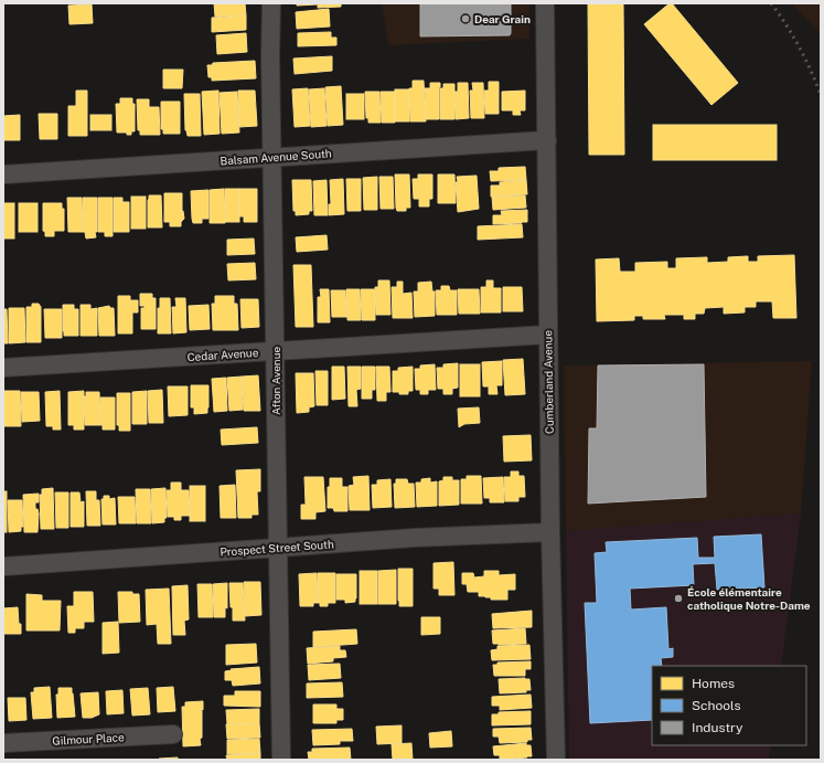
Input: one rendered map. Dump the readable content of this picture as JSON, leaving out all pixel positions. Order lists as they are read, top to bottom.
{
  "streets": {
    "street": [
      "Balsam Avenue South",
      "Cedar Avenue",
      "Afton Avenue",
      "Cumberland Avenue",
      "Prospect Street South",
      "Gilmour Place"
    ]
  },
  "crossings": [
    ["Balsam Avenue South", "Afton Avenue"],
    ["Balsam Avenue South", "Cumberland Avenue"],
    ["Cedar Avenue", "Afton Avenue"],
    ["Cedar Avenue", "Cumberland Avenue"],
    ["Afton Avenue", "Prospect Street South"],
    ["Cumberland Avenue", "Prospect Street South"]
  ],
  "places": ["Dear Grain", "École élémentaire catholique Notre-Dame"],
  "legend": ["Homes", "Schools", "Industry"]
}
